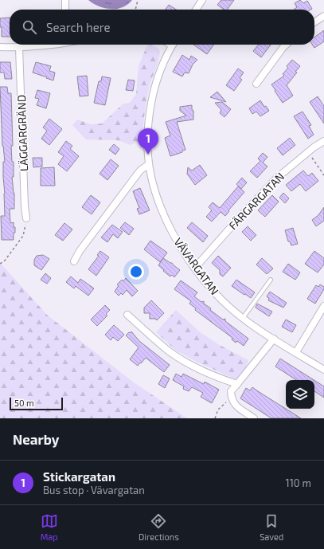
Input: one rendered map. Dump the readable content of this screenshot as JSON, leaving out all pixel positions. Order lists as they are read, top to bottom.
{
  "streets": {
    "street": ["LÄGGARGRÄND", "FÄRGARGATAN", "VÄVARGATAN"]
  },
  "crossings": [
    ["FÄRGARGATAN", "VÄVARGATAN"]
  ],
  "scale_bar": "50 m",
  "page": {
    "search": "Search here",
    "pins": "1",
    "scale": "50 m",
    "heading": "Nearby",
    "list": [
      {
        "mark": "1",
        "name": "Stickargatan",
        "note": "Bus stop · Vävargatan",
        "value": "110 m"
      }
    ],
    "nav": ["Map", "Directions", "Saved"]
  }
}
